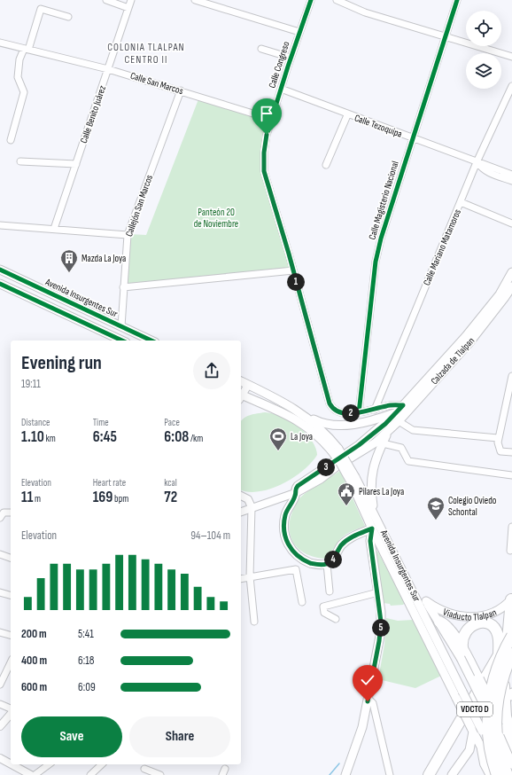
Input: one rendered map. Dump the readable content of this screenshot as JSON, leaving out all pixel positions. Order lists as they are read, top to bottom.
{
  "streets": {
    "highway": ["VDCTO D"],
    "main road": ["Avenida Insurgentes Sur", "Calzada de Tlalpan", "Viaducto Tlalpan"],
    "street": [
      "Calle Congreso",
      "Calle San Marcos",
      "Calle Benito Juárez",
      "Calle Tezoquipa",
      "Calle Magisterio Nacional",
      "Callejón San Marcos",
      "Calle Mariano Matamoros"
    ]
  },
  "crossings": [
    ["Calle Congreso", "Calle San Marcos"],
    ["Calle Congreso", "Calle Tezoquipa"],
    ["Calle Congreso", "Calle Magisterio Nacional"],
    ["Calle San Marcos", "Calle Benito Juárez"],
    ["Calle San Marcos", "Callejón San Marcos"],
    ["Calle Tezoquipa", "Calle Magisterio Nacional"],
    ["Calle Tezoquipa", "Calle Mariano Matamoros"],
    ["Callejón San Marcos", "Avenida Insurgentes Sur"]
  ],
  "districts": ["COLONIA TLALPAN CENTRO II"],
  "parks": ["Panteón 20 de Noviembre"],
  "places": {
    "building": ["Mazda La Joya"],
    "sports": ["La Joya"],
    "public building": ["Pilares La Joya"],
    "school or university": ["Colegio Oviedo Schontal"]
  },
  "page": {
    "pins": [
      "1",
      "2",
      "3",
      "4",
      "5"
    ],
    "heading": ["Evening run", "19:11"],
    "stats": [
      ["Distance", "1.10 km"],
      ["Time", "6:45"],
      ["Pace", "6:08 /km"],
      ["Elevation", "11 m"],
      ["Heart rate", "169 bpm"],
      ["kcal", "72"]
    ],
    "chart": ["Elevation", "94–104 m"],
    "list": [
      {
        "name": "200 m",
        "note": "5:41"
      },
      {
        "name": "400 m",
        "note": "6:18"
      },
      {
        "name": "600 m",
        "note": "6:09"
      }
    ],
    "buttons": ["Save", "Share"]
  }
}
